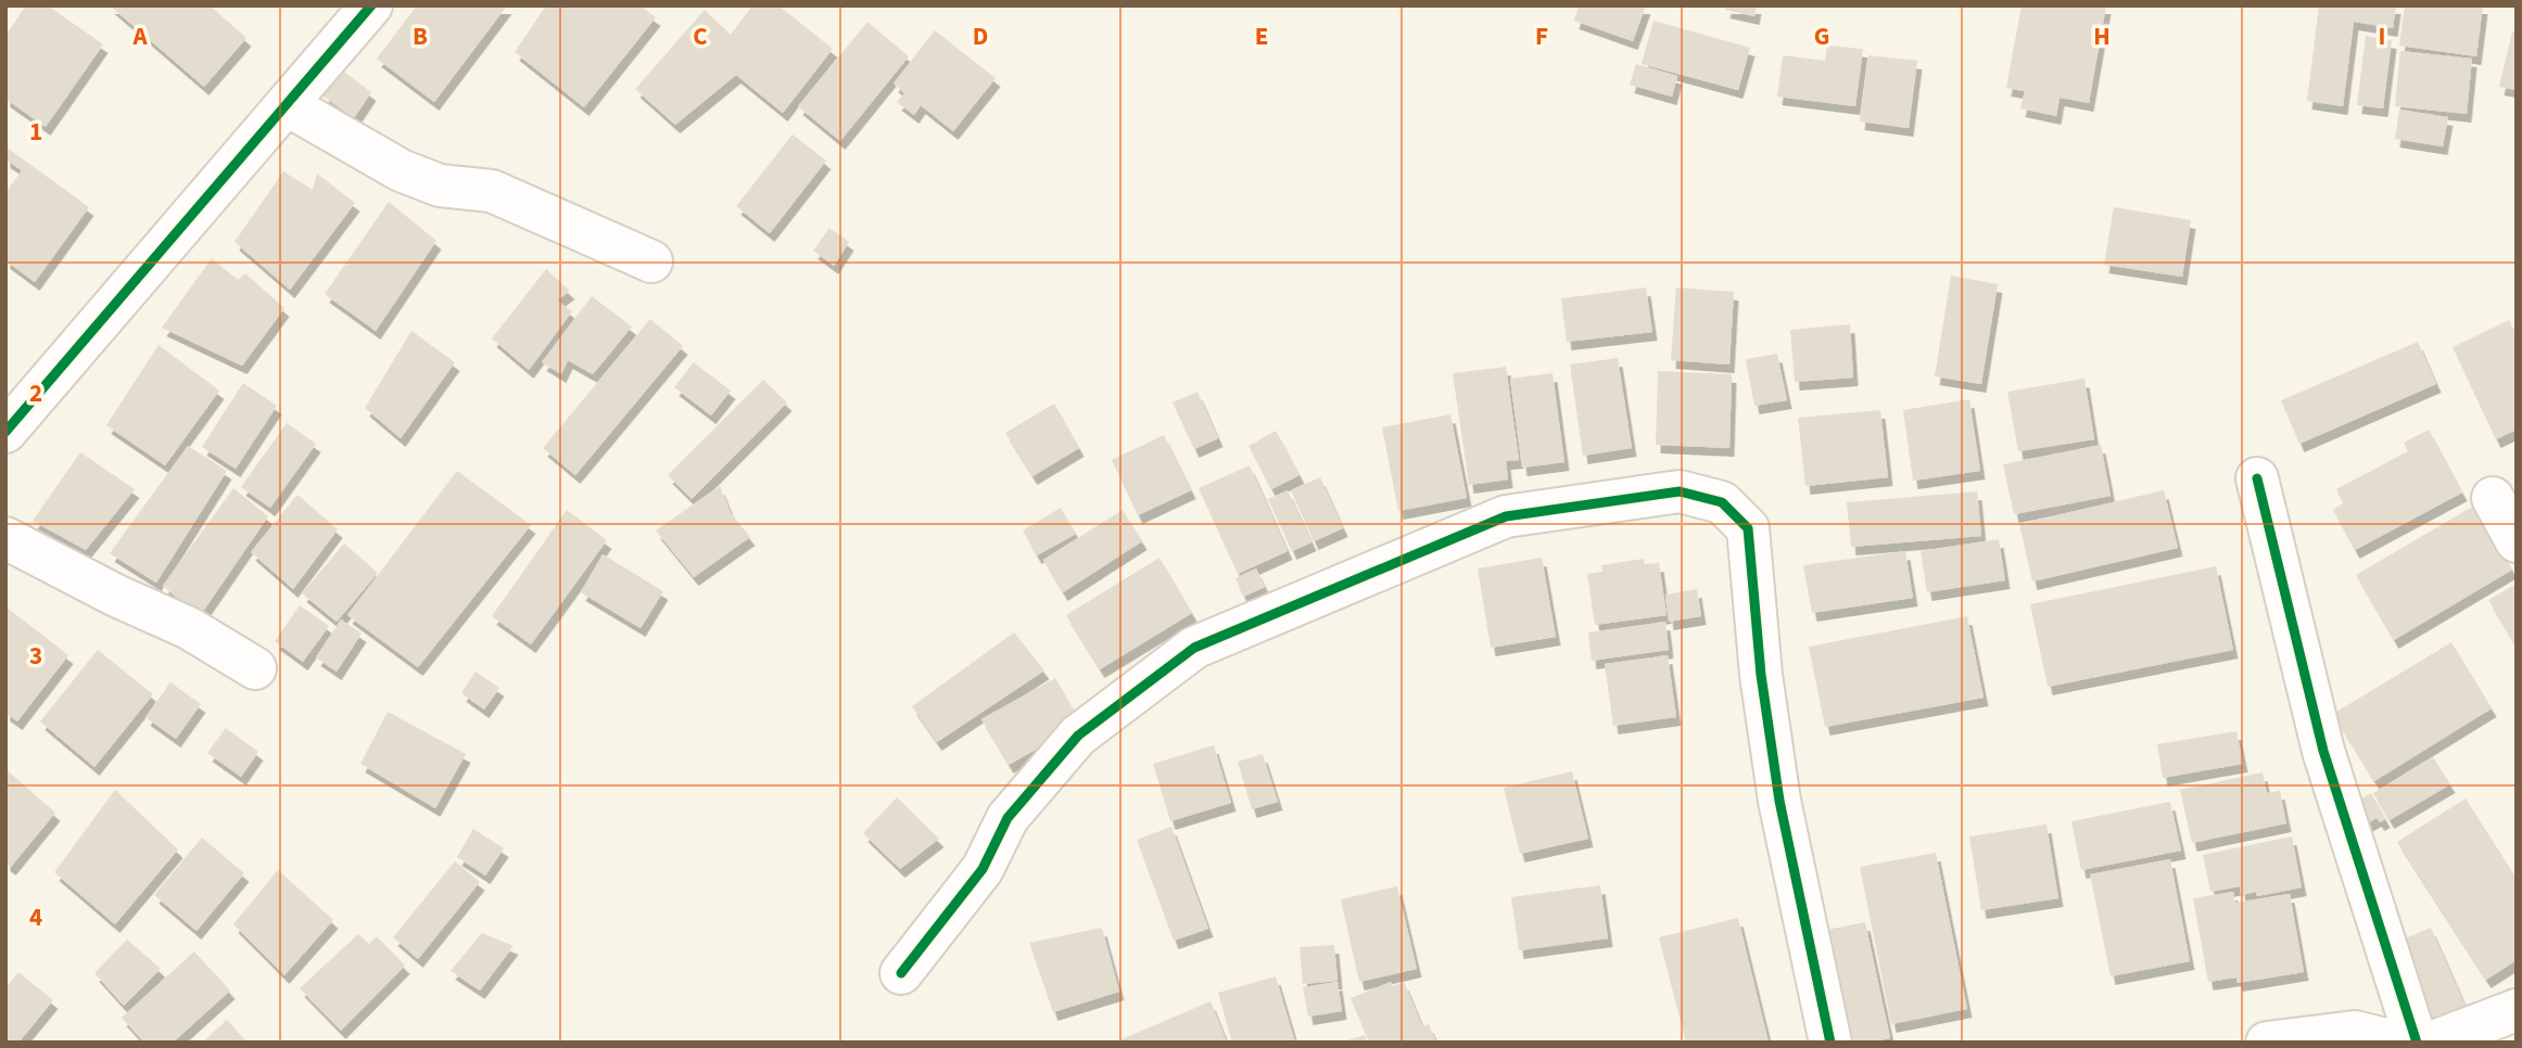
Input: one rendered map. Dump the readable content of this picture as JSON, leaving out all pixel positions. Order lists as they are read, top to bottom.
{
  "grid": {
    "columns": [
      "A",
      "B",
      "C",
      "D",
      "E",
      "F",
      "G",
      "H",
      "I"
    ],
    "rows": [
      "1",
      "2",
      "3",
      "4"
    ]
  }
}
